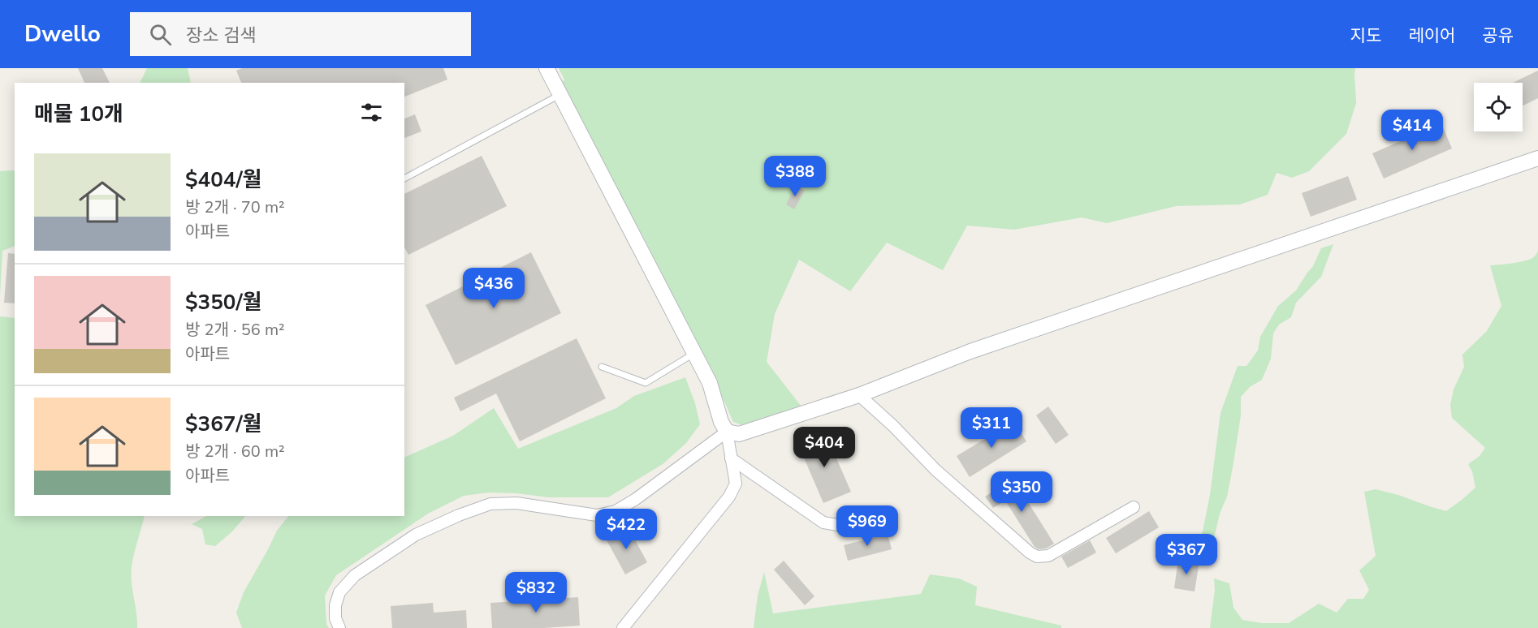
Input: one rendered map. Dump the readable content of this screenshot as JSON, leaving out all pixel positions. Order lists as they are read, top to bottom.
{
  "page": {
    "header": "Dwello",
    "search": "장소 검색",
    "nav": ["지도", "레이어", "공유"],
    "heading": "매물 10개",
    "price": [
      "$414",
      "$388",
      "$436",
      "$311",
      "$404",
      "$350",
      "$969",
      "$422",
      "$367",
      "$832"
    ],
    "list": [
      {
        "name": "$404/월",
        "note": "방 2개 · 70 m² · 아파트"
      },
      {
        "name": "$350/월",
        "note": "방 2개 · 56 m² · 아파트"
      },
      {
        "name": "$367/월",
        "note": "방 2개 · 60 m² · 아파트"
      }
    ]
  }
}
